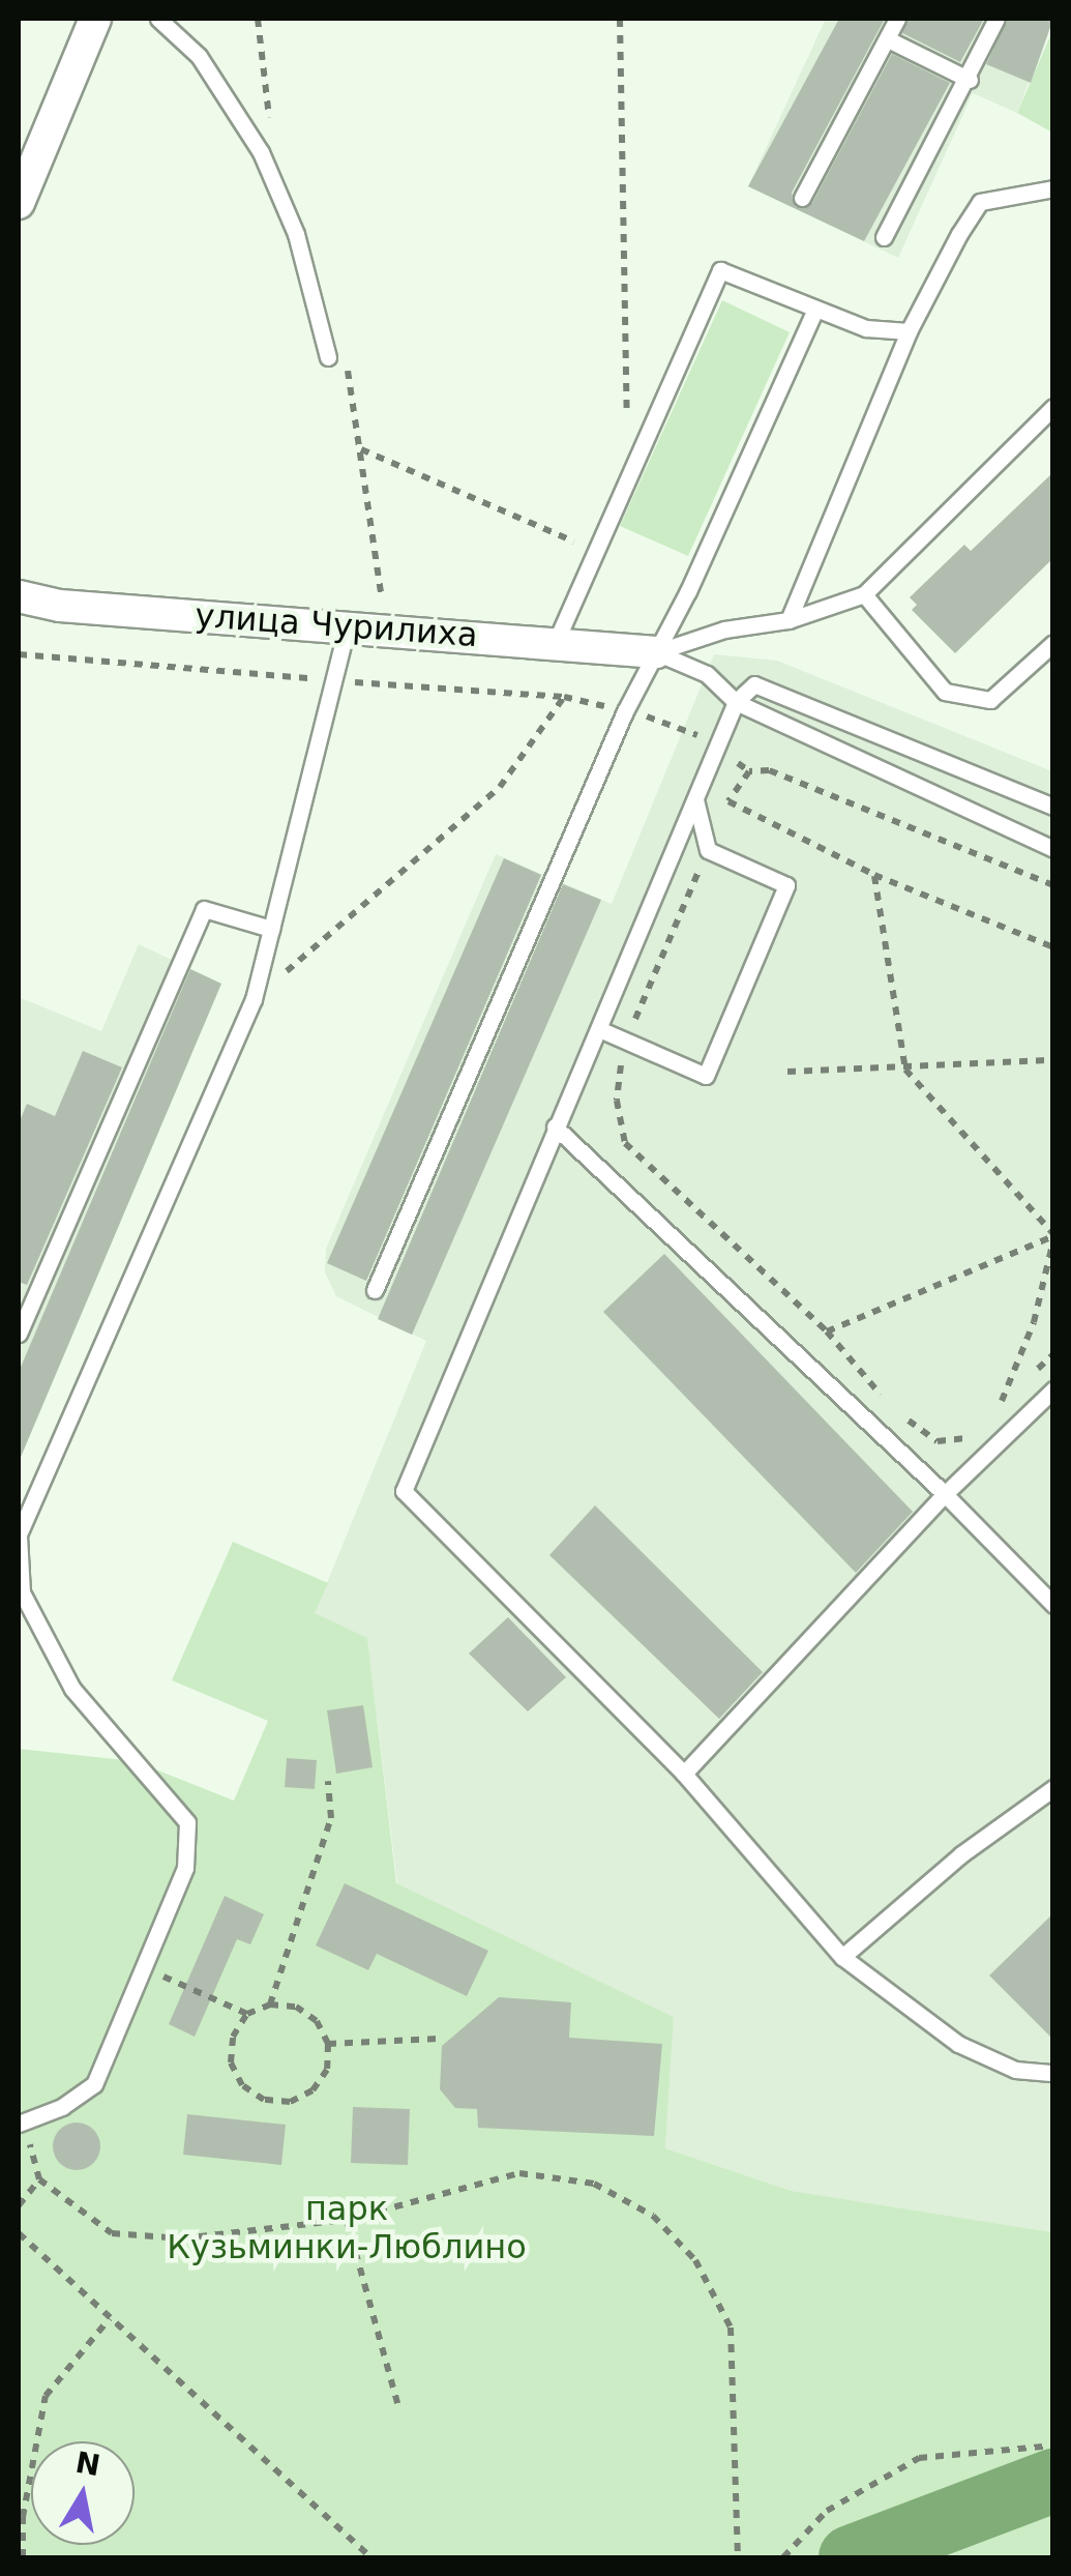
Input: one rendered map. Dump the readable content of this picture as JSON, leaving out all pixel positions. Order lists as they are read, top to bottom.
{
  "streets": {
    "street": ["улица Чурилиха"]
  },
  "parks": ["парк Кузьминки-Люблино"],
  "north": "top"
}
